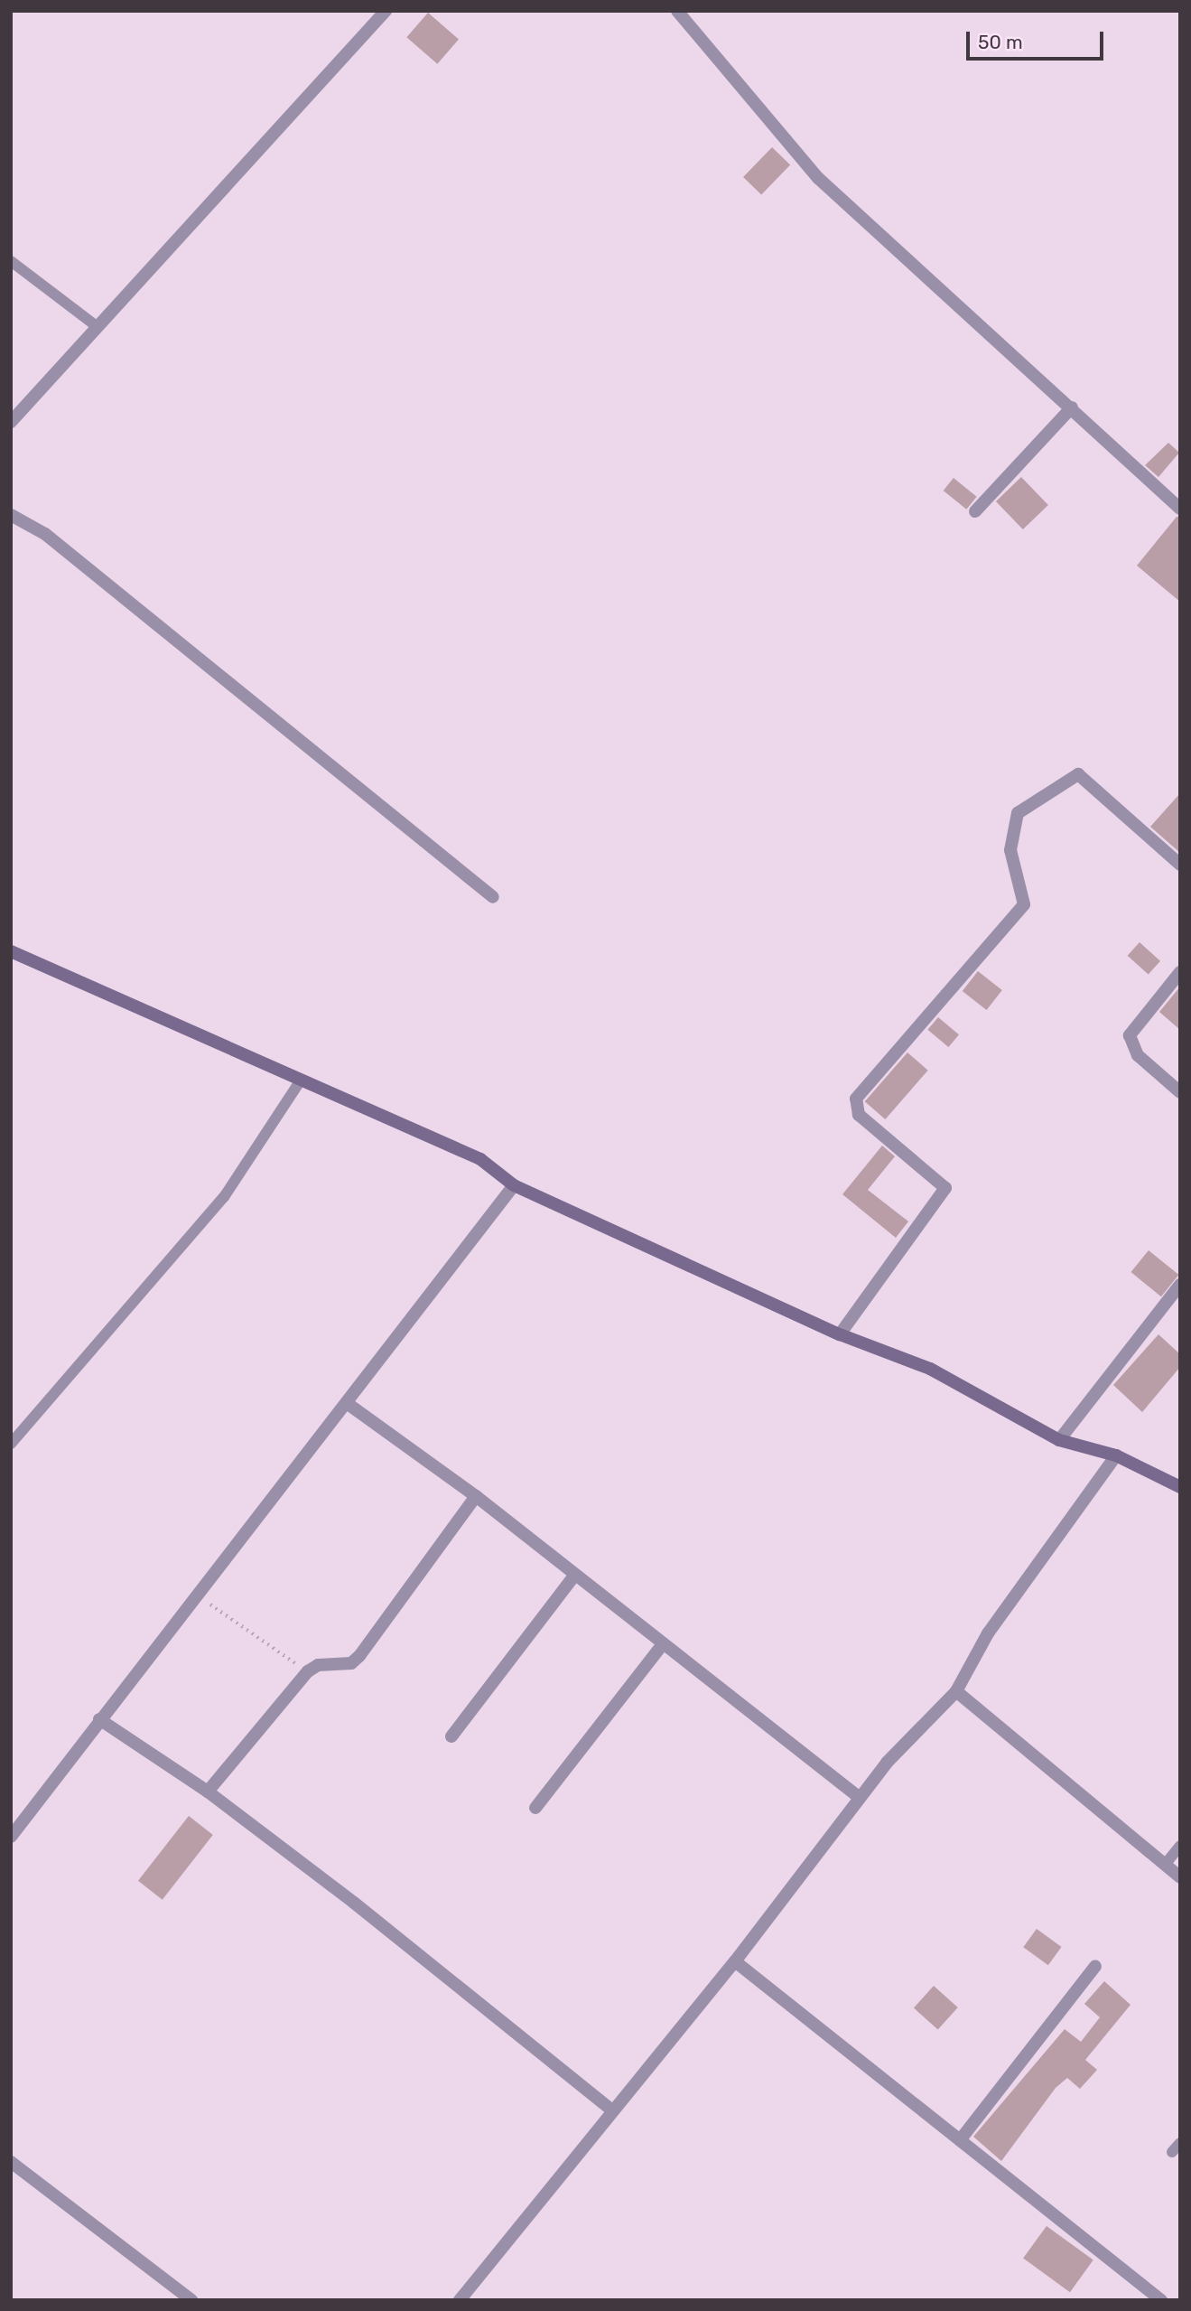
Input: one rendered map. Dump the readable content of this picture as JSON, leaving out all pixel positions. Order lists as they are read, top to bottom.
{
  "scale_bar": "50 m"
}
